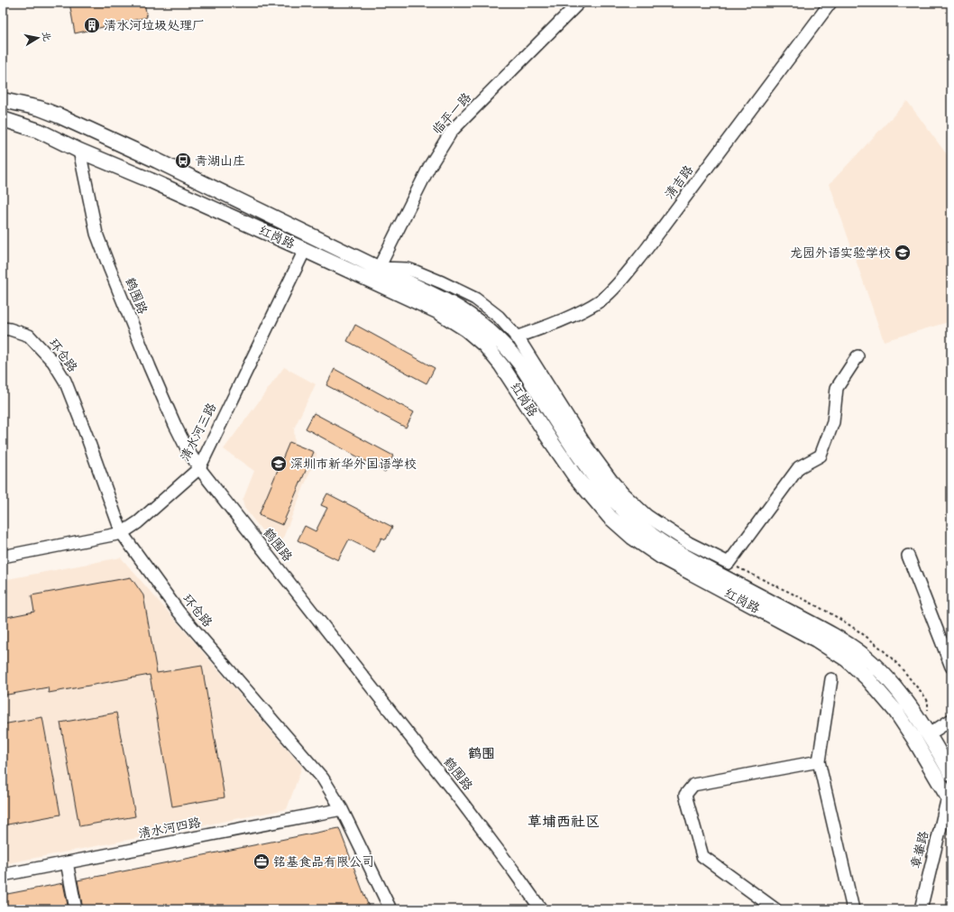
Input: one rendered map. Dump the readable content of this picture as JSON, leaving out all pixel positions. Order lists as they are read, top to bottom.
{
  "streets": {
    "main road": ["红岗路"],
    "street": [
      "临平一路",
      "清吉路",
      "鹤围路",
      "环仓路",
      "清水河三路",
      "清水河四路",
      "章輋路"
    ]
  },
  "crossings": [
    ["临平一路", "红岗路"],
    ["红岗路", "鹤围路"],
    ["红岗路", "清水河三路"],
    ["红岗路", "章輋路"],
    ["鹤围路", "清水河三路"],
    ["环仓路", "清水河三路"],
    ["环仓路", "清水河四路"]
  ],
  "districts": ["鹤围", "草埔西社区"],
  "places": {
    "building": ["清水河垃圾处理厂"],
    "bus stop": ["青湖山庄"],
    "school or university": ["龙园外语实验学校", "深圳市新华外国语学校"],
    "office": ["铭基食品有限公司"]
  },
  "north": "right"
}
